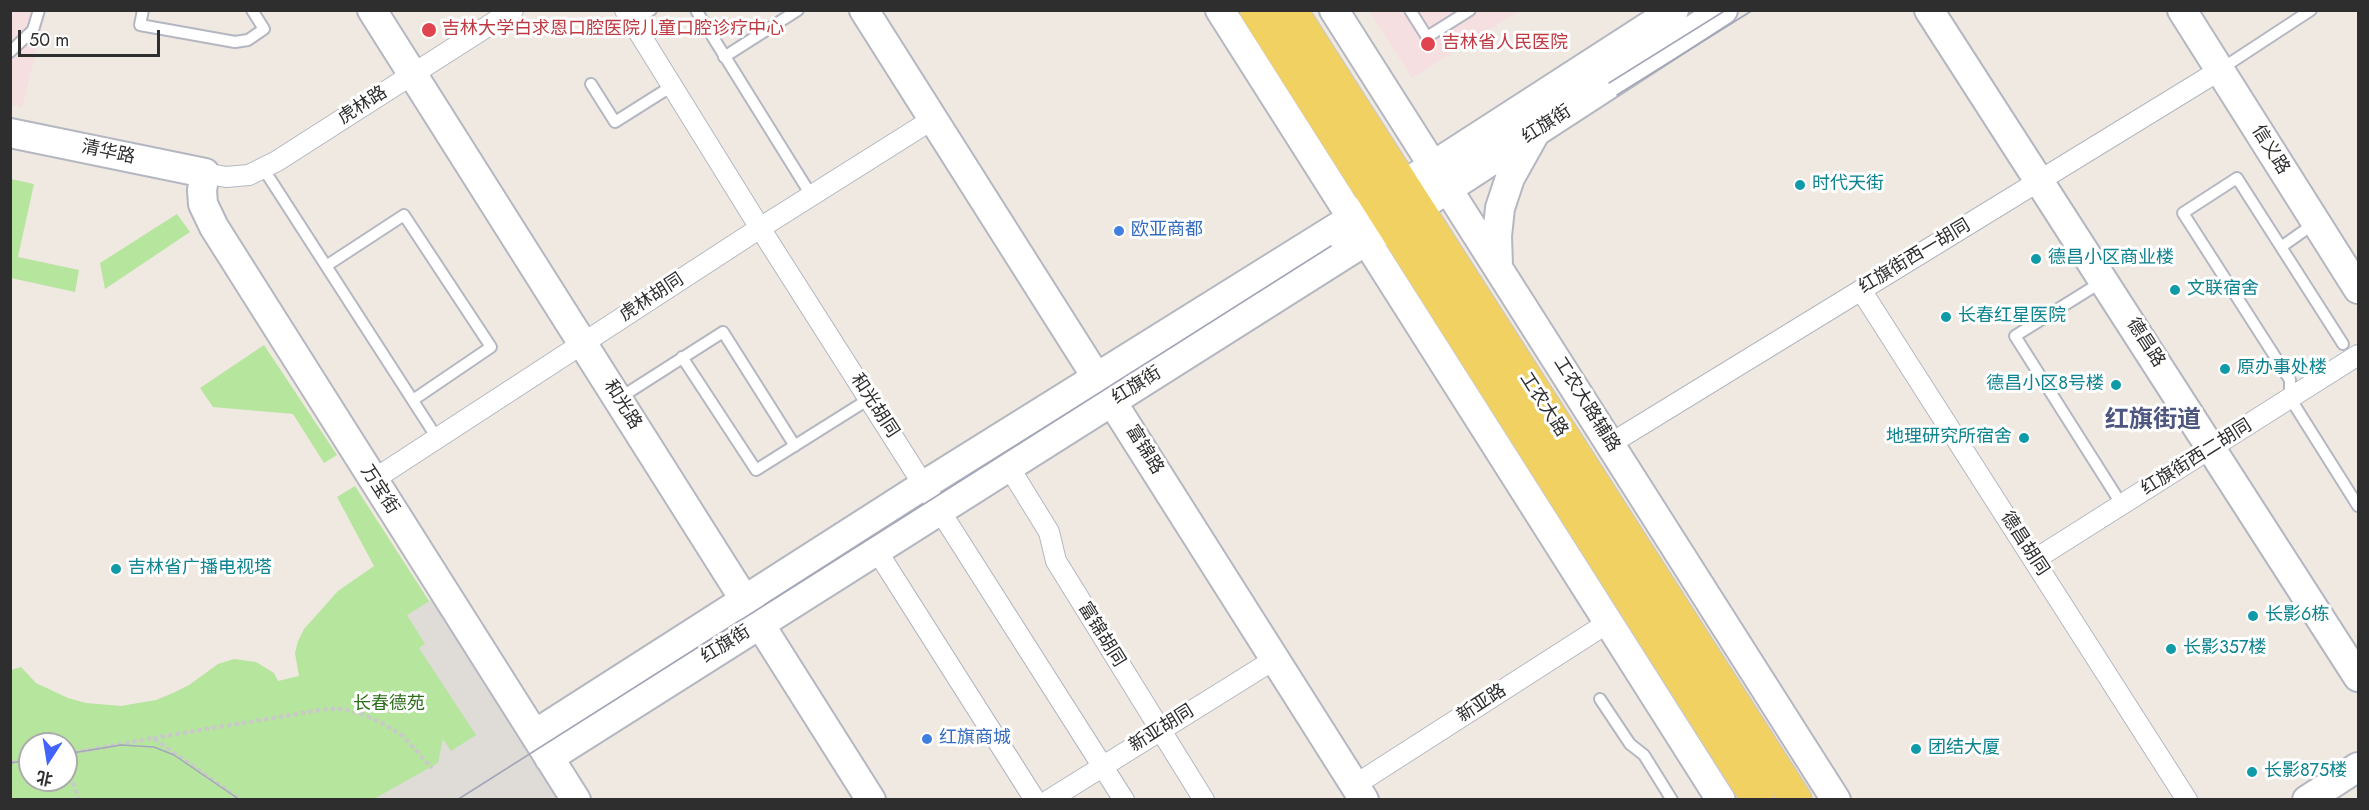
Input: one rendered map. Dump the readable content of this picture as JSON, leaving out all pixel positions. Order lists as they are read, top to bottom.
{
  "streets": {
    "main road": ["工农大路"],
    "street": [
      "虎林路",
      "红旗街",
      "信义路",
      "清华路",
      "红旗街西一胡同",
      "虎林胡同",
      "德昌路",
      "和光路",
      "工农大路辅路",
      "和光胡同",
      "富锦路",
      "红旗街西二胡同",
      "万宝街",
      "德昌胡同",
      "富锦胡同",
      "新亚路",
      "新亚胡同"
    ]
  },
  "crossings": [
    ["虎林路", "清华路"],
    ["虎林路", "和光路"],
    ["虎林路", "万宝街"],
    ["红旗街", "和光路"],
    ["红旗街", "工农大路"],
    ["红旗街", "工农大路辅路"],
    ["红旗街", "和光胡同"],
    ["红旗街", "富锦路"],
    ["红旗街", "万宝街"],
    ["红旗街", "富锦胡同"],
    ["信义路", "红旗街西一胡同"],
    ["清华路", "万宝街"],
    ["红旗街西一胡同", "德昌路"],
    ["红旗街西一胡同", "工农大路辅路"],
    ["红旗街西一胡同", "德昌胡同"],
    ["虎林胡同", "和光路"],
    ["虎林胡同", "和光胡同"],
    ["虎林胡同", "富锦路"],
    ["虎林胡同", "万宝街"],
    ["德昌路", "红旗街西二胡同"],
    ["和光胡同", "新亚胡同"],
    ["富锦路", "新亚路"],
    ["富锦路", "新亚胡同"],
    ["红旗街西二胡同", "德昌胡同"],
    ["富锦胡同", "新亚胡同"]
  ],
  "districts": ["红旗街道"],
  "parks": ["长春德苑"],
  "places": [
    "吉林大学白求恩口腔医院儿童口腔诊疗中心",
    "吉林省人民医院",
    "时代天街",
    "欧亚商都",
    "德昌小区商业楼",
    "文联宿舍",
    "长春红星医院",
    "原办事处楼",
    "德昌小区8号楼",
    "地理研究所宿舍",
    "吉林省广播电视塔",
    "长影6栋",
    "长影357楼",
    "红旗商城",
    "团结大厦",
    "长影875楼"
  ],
  "scale_bar": "50 m",
  "north": "bottom"
}
